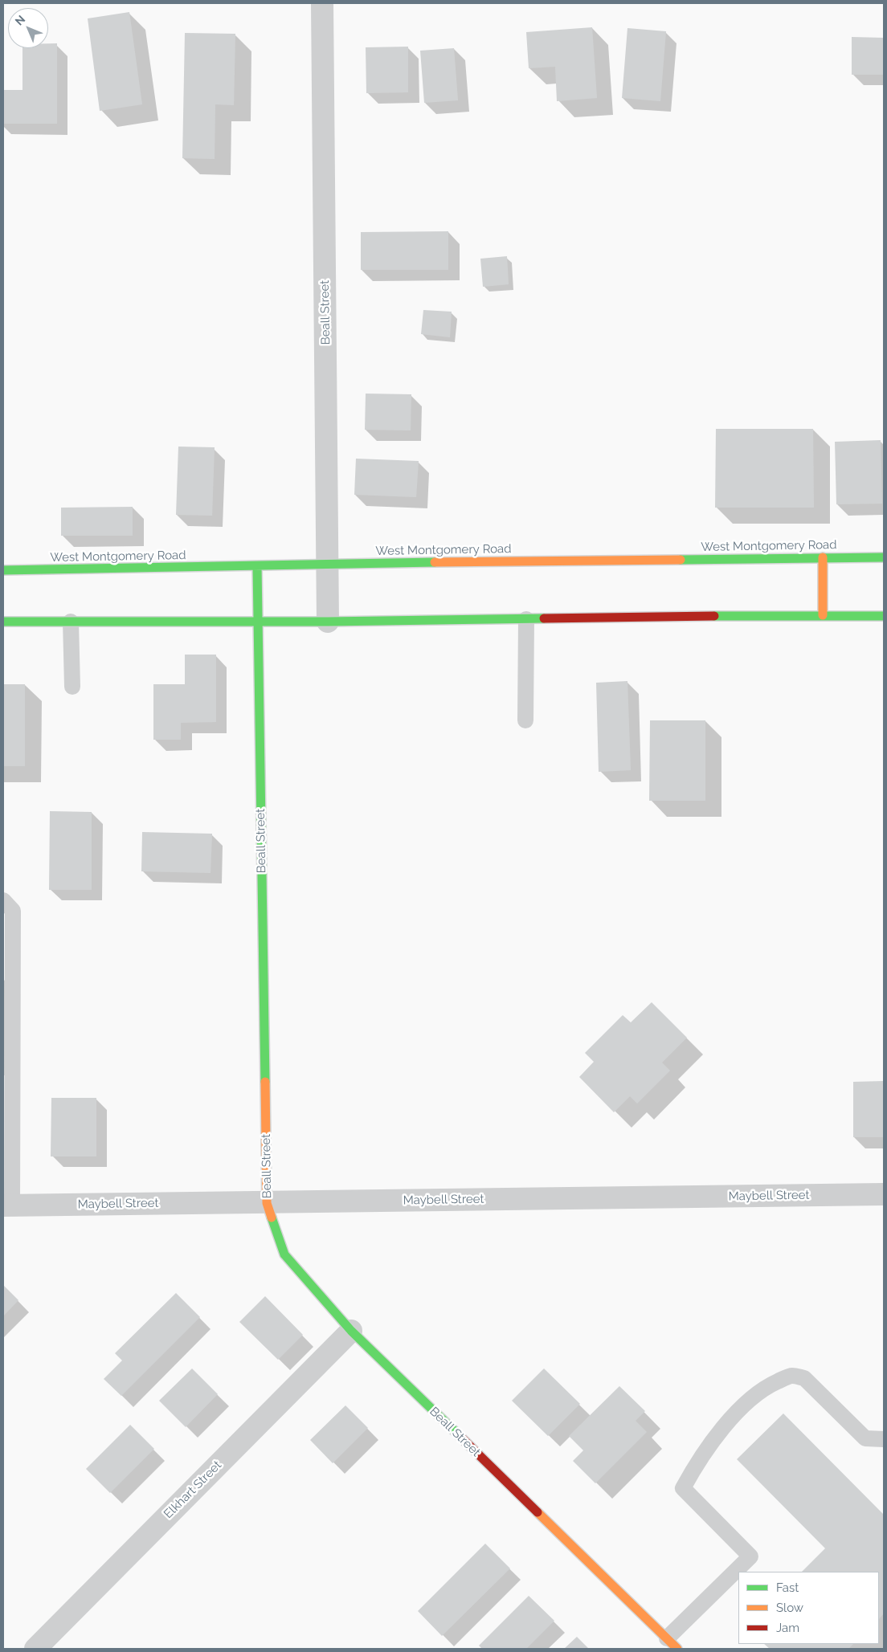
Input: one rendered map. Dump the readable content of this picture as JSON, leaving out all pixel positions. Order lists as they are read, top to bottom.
{
  "streets": {
    "main road": ["Beall Street", "West Montgomery Road"],
    "street": ["Maybell Street", "Elkhart Street"]
  },
  "crossings": [
    ["Beall Street", "West Montgomery Road"],
    ["Beall Street", "Maybell Street"],
    ["Beall Street", "Elkhart Street"]
  ],
  "legend": ["Fast", "Slow", "Jam"],
  "north": "top left"
}
